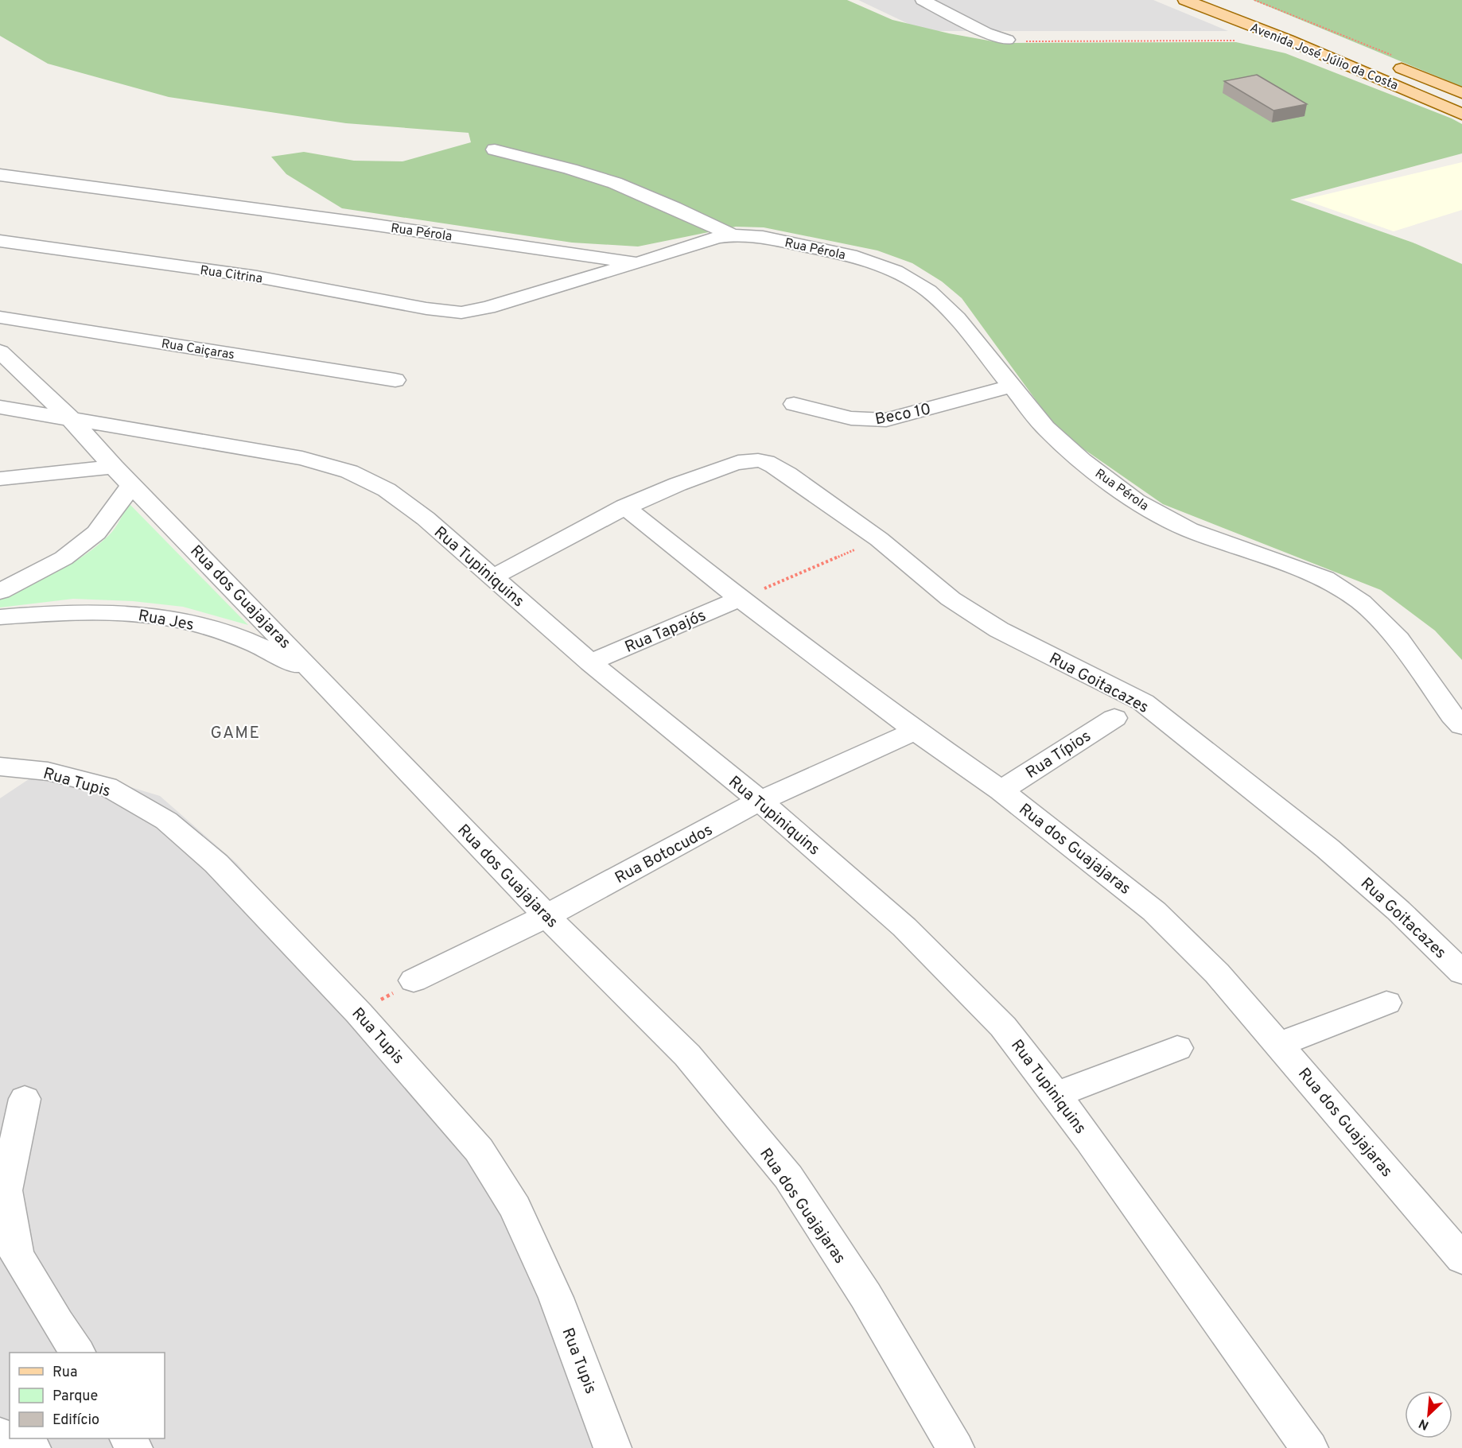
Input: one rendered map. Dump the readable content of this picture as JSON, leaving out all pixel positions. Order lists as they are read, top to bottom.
{
  "streets": {
    "main road": ["Avenida José Júlio da Costa"],
    "street": [
      "Rua Pérola",
      "Rua Citrina",
      "Rua Caiçaras",
      "Beco 10",
      "Rua Tupiniquins",
      "Rua dos Guajajaras",
      "Rua Jes",
      "Rua Tapajós",
      "Rua Goitacazes",
      "Rua Típios",
      "Rua Tupis",
      "Rua Botocudos"
    ]
  },
  "crossings": [
    ["Rua Pérola", "Rua Citrina"],
    ["Rua Pérola", "Beco 10"],
    ["Rua Tupiniquins", "Rua dos Guajajaras"],
    ["Rua Tupiniquins", "Rua Tapajós"],
    ["Rua Tupiniquins", "Rua Botocudos"],
    ["Rua dos Guajajaras", "Rua Jes"],
    ["Rua dos Guajajaras", "Rua Tapajós"],
    ["Rua dos Guajajaras", "Rua Goitacazes"],
    ["Rua dos Guajajaras", "Rua Típios"],
    ["Rua dos Guajajaras", "Rua Botocudos"]
  ],
  "districts": ["GAME"],
  "legend": ["Rua", "Parque", "Edifício"],
  "north": "bottom left"
}
